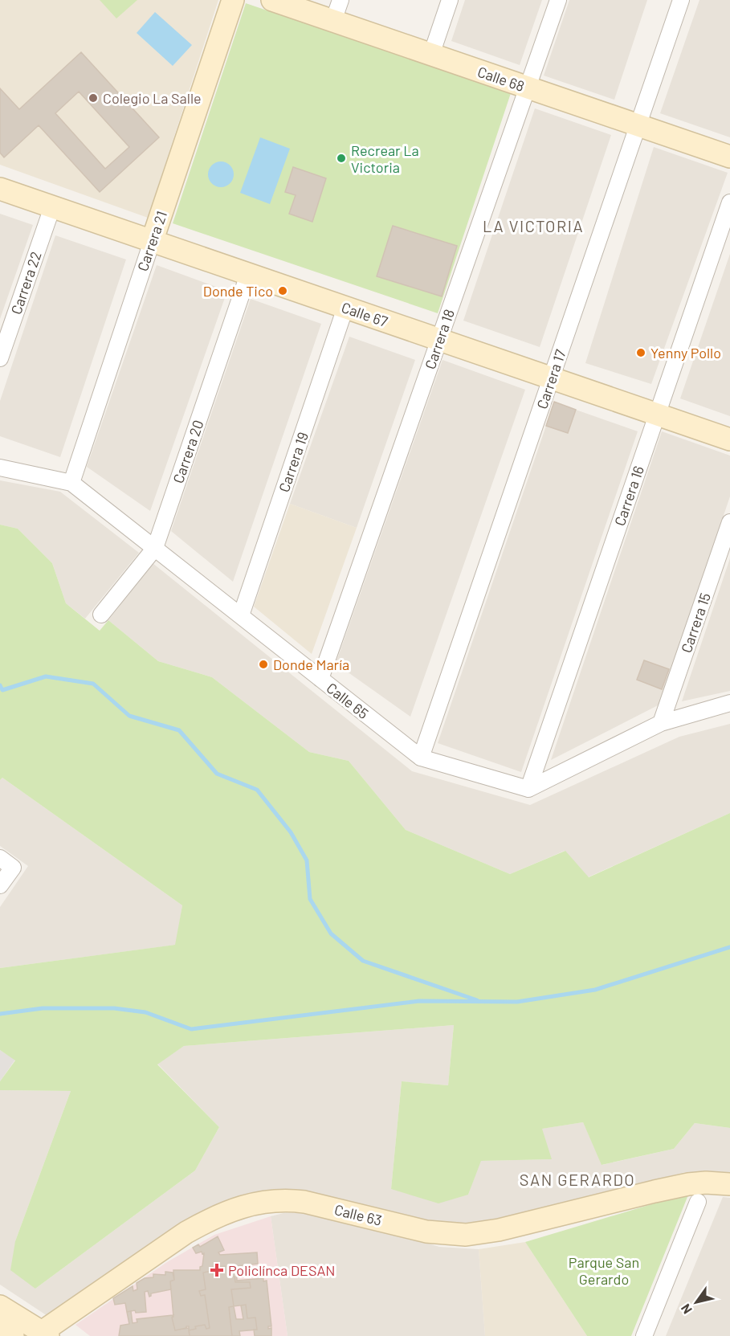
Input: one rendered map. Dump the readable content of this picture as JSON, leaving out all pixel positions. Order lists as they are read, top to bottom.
{
  "streets": {
    "street": [
      "Calle 68",
      "Carrera 21",
      "Carrera 22",
      "Calle 67",
      "Carrera 18",
      "Carrera 17",
      "Carrera 20",
      "Carrera 19",
      "Carrera 16",
      "Carrera 15",
      "Calle 65",
      "Calle 63"
    ]
  },
  "crossings": [
    ["Calle 68", "Carrera 18"],
    ["Calle 68", "Carrera 17"],
    ["Carrera 21", "Calle 67"],
    ["Carrera 21", "Calle 65"],
    ["Carrera 22", "Calle 67"],
    ["Calle 67", "Carrera 18"],
    ["Calle 67", "Carrera 17"],
    ["Calle 67", "Carrera 20"],
    ["Calle 67", "Carrera 19"],
    ["Calle 67", "Carrera 16"],
    ["Carrera 18", "Calle 65"],
    ["Carrera 17", "Calle 65"],
    ["Carrera 20", "Calle 65"],
    ["Carrera 19", "Calle 65"],
    ["Carrera 16", "Calle 65"]
  ],
  "districts": ["LA VICTORIA", "SAN GERARDO"],
  "parks": ["Parque San Gerardo"],
  "places": {
    "other": [
      "Colegio La Salle",
      "Recrear La Victoria",
      "Donde Tico",
      "Yenny Pollo",
      "Donde María"
    ],
    "health": ["Policlínca DESAN"]
  },
  "north": "bottom left"
}
